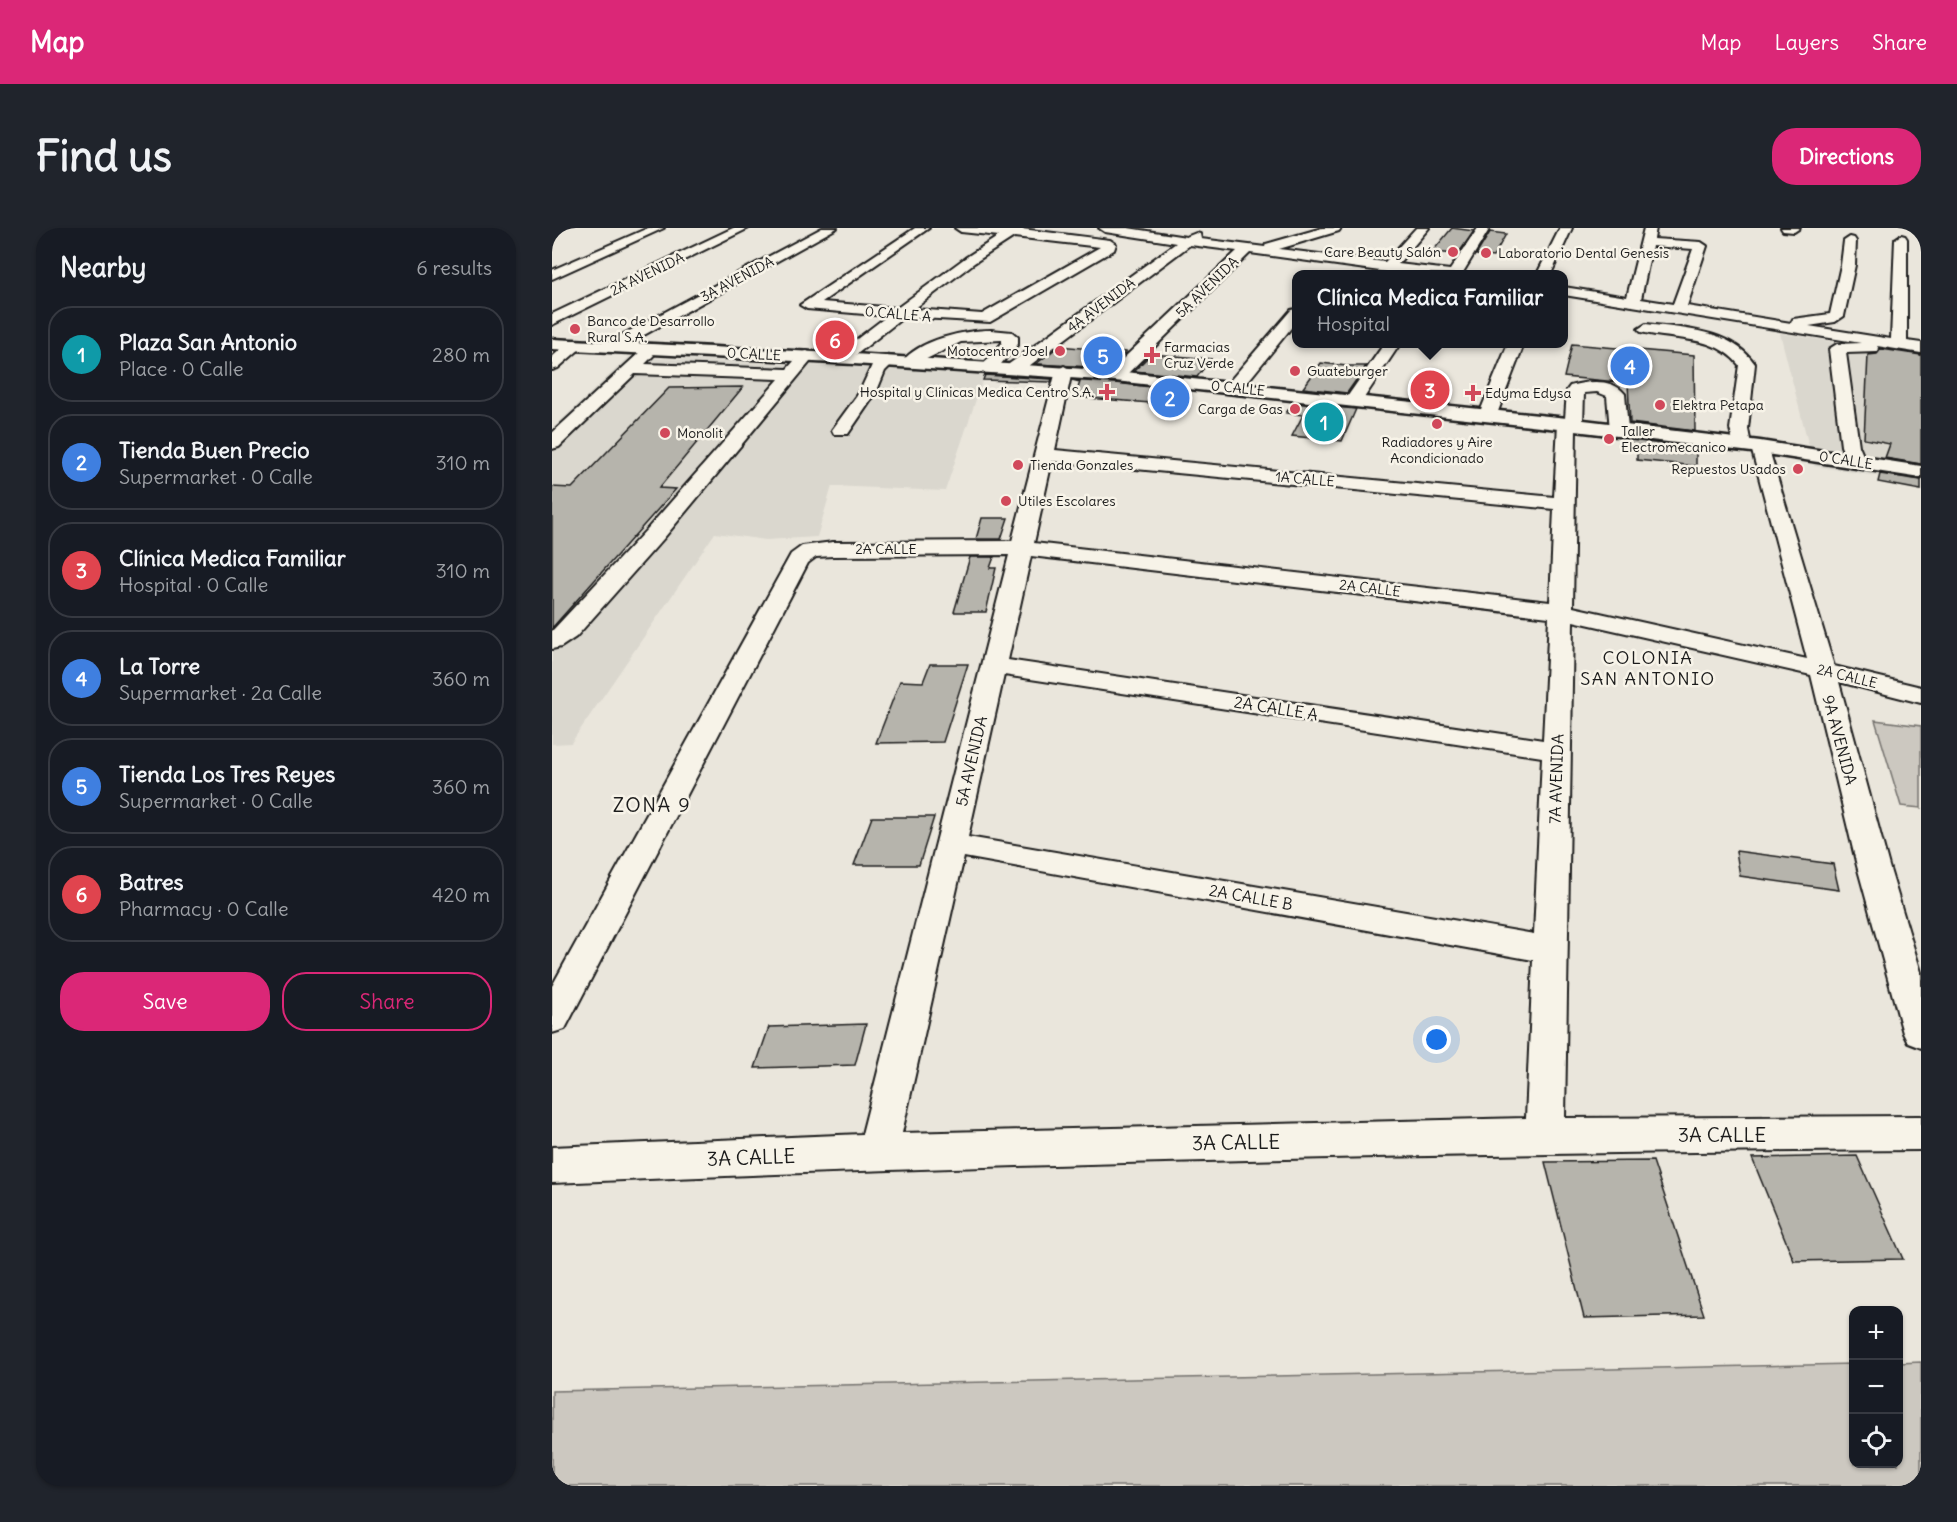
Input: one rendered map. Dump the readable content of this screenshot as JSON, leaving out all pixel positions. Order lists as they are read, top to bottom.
{
  "streets": {
    "main road": ["0 CALLE"],
    "street": [
      "2A AVENIDA",
      "3A AVENIDA",
      "5A AVENIDA",
      "4A AVENIDA",
      "0 CALLE A",
      "1A CALLE",
      "2A CALLE",
      "2A CALLE A",
      "9A AVENIDA",
      "7A AVENIDA",
      "2A CALLE B",
      "3A CALLE"
    ]
  },
  "crossings": [
    ["3A AVENIDA", "0 CALLE"],
    ["5A AVENIDA", "0 CALLE"],
    ["5A AVENIDA", "1A CALLE"],
    ["5A AVENIDA", "2A CALLE"],
    ["5A AVENIDA", "2A CALLE A"],
    ["5A AVENIDA", "2A CALLE B"],
    ["5A AVENIDA", "3A CALLE"],
    ["4A AVENIDA", "0 CALLE"],
    ["0 CALLE", "9A AVENIDA"],
    ["0 CALLE", "7A AVENIDA"],
    ["1A CALLE", "7A AVENIDA"],
    ["2A CALLE", "9A AVENIDA"],
    ["2A CALLE", "7A AVENIDA"],
    ["2A CALLE A", "7A AVENIDA"],
    ["7A AVENIDA", "2A CALLE B"],
    ["7A AVENIDA", "3A CALLE"]
  ],
  "districts": ["COLONIA SAN ANTONIO", "ZONA 9"],
  "places": {
    "other": [
      "Care Beauty Salón",
      "Laboratorio Dental Genesis",
      "Banco de Desarrollo Rural S.A.",
      "Motocentro Joel",
      "Guateburger",
      "Elektra Petapa",
      "Carga de Gas",
      "Radiadores y Aire Acondicionado",
      "Monolit",
      "Taller Electromecanico",
      "Tienda Gonzales",
      "Repuestos Usados",
      "Utiles Escolares"
    ],
    "health": ["Farmacias Cruz Verde", "Hospital y Clínicas Medica Centro S.A.", "Edyma Edysa"]
  },
  "page": {
    "header": "Map",
    "nav": ["Map", "Layers", "Share"],
    "buttons": [
      "Directions",
      ["Save", "Share"]
    ],
    "title": "Find us",
    "heading": ["Nearby", "6 results"],
    "popup": ["Clínica Medica Familiar", "Hospital"],
    "list": [
      {
        "mark": "1",
        "name": "Plaza San Antonio",
        "note": "Place · 0 Calle",
        "value": "280 m"
      },
      {
        "mark": "2",
        "name": "Tienda Buen Precio",
        "note": "Supermarket · 0 Calle",
        "value": "310 m"
      },
      {
        "mark": "3",
        "name": "Clínica Medica Familiar",
        "note": "Hospital · 0 Calle",
        "value": "310 m"
      },
      {
        "mark": "4",
        "name": "La Torre",
        "note": "Supermarket · 2a Calle",
        "value": "360 m"
      },
      {
        "mark": "5",
        "name": "Tienda Los Tres Reyes",
        "note": "Supermarket · 0 Calle",
        "value": "360 m"
      },
      {
        "mark": "6",
        "name": "Batres",
        "note": "Pharmacy · 0 Calle",
        "value": "420 m"
      }
    ],
    "pins": [
      "6",
      "5",
      "4",
      "3",
      "2",
      "1"
    ],
    "map_buttons": ["+", "−"]
  }
}
